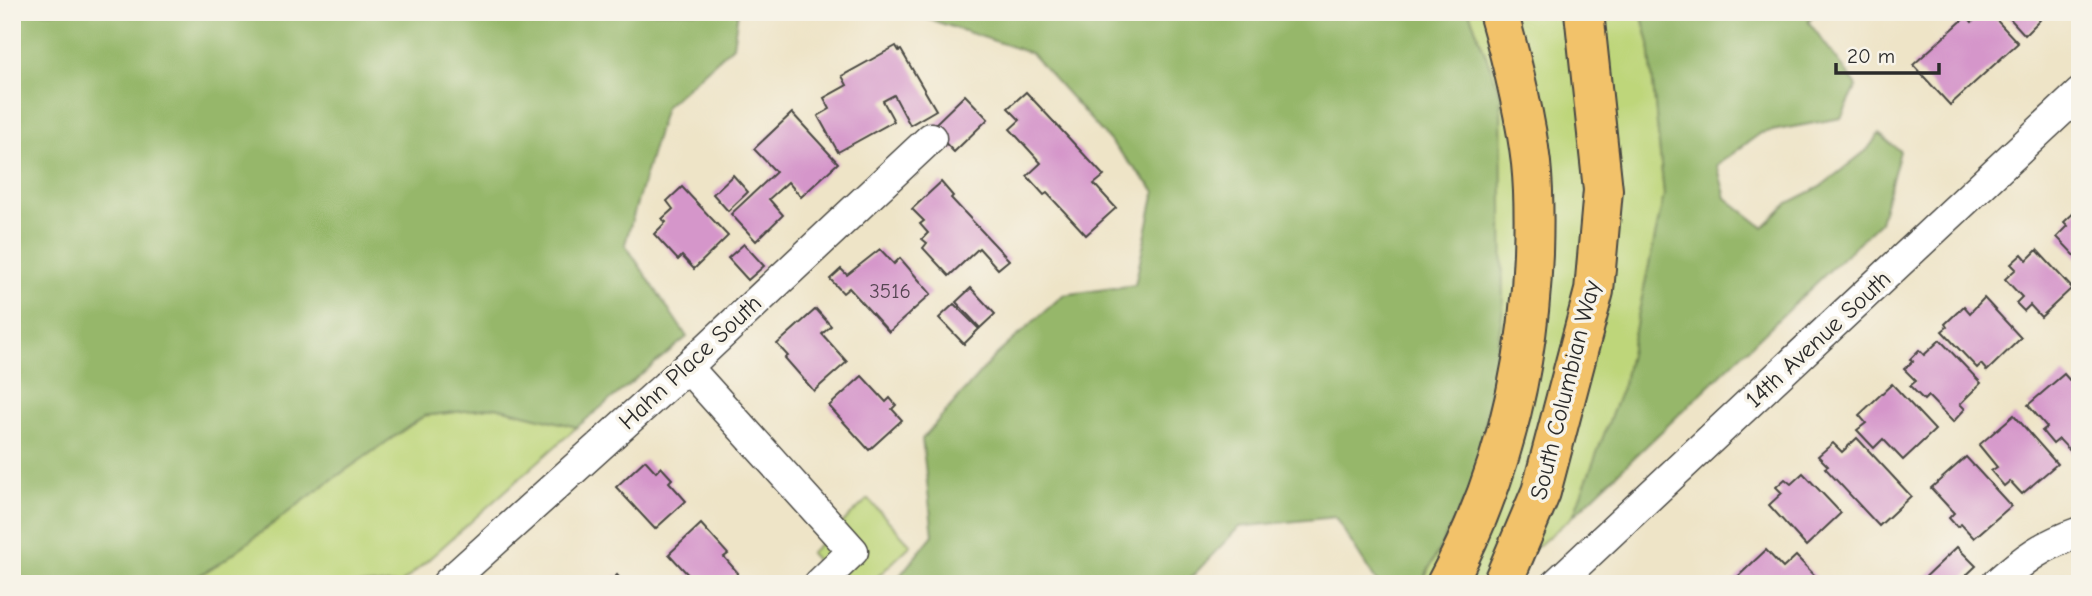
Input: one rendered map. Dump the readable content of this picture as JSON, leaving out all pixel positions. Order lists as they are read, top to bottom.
{
  "streets": {
    "highway": ["South Columbian Way"],
    "street": ["14th Avenue South", "Hahn Place South"]
  },
  "house_numbers": ["3516"],
  "scale_bar": "20 m"
}
